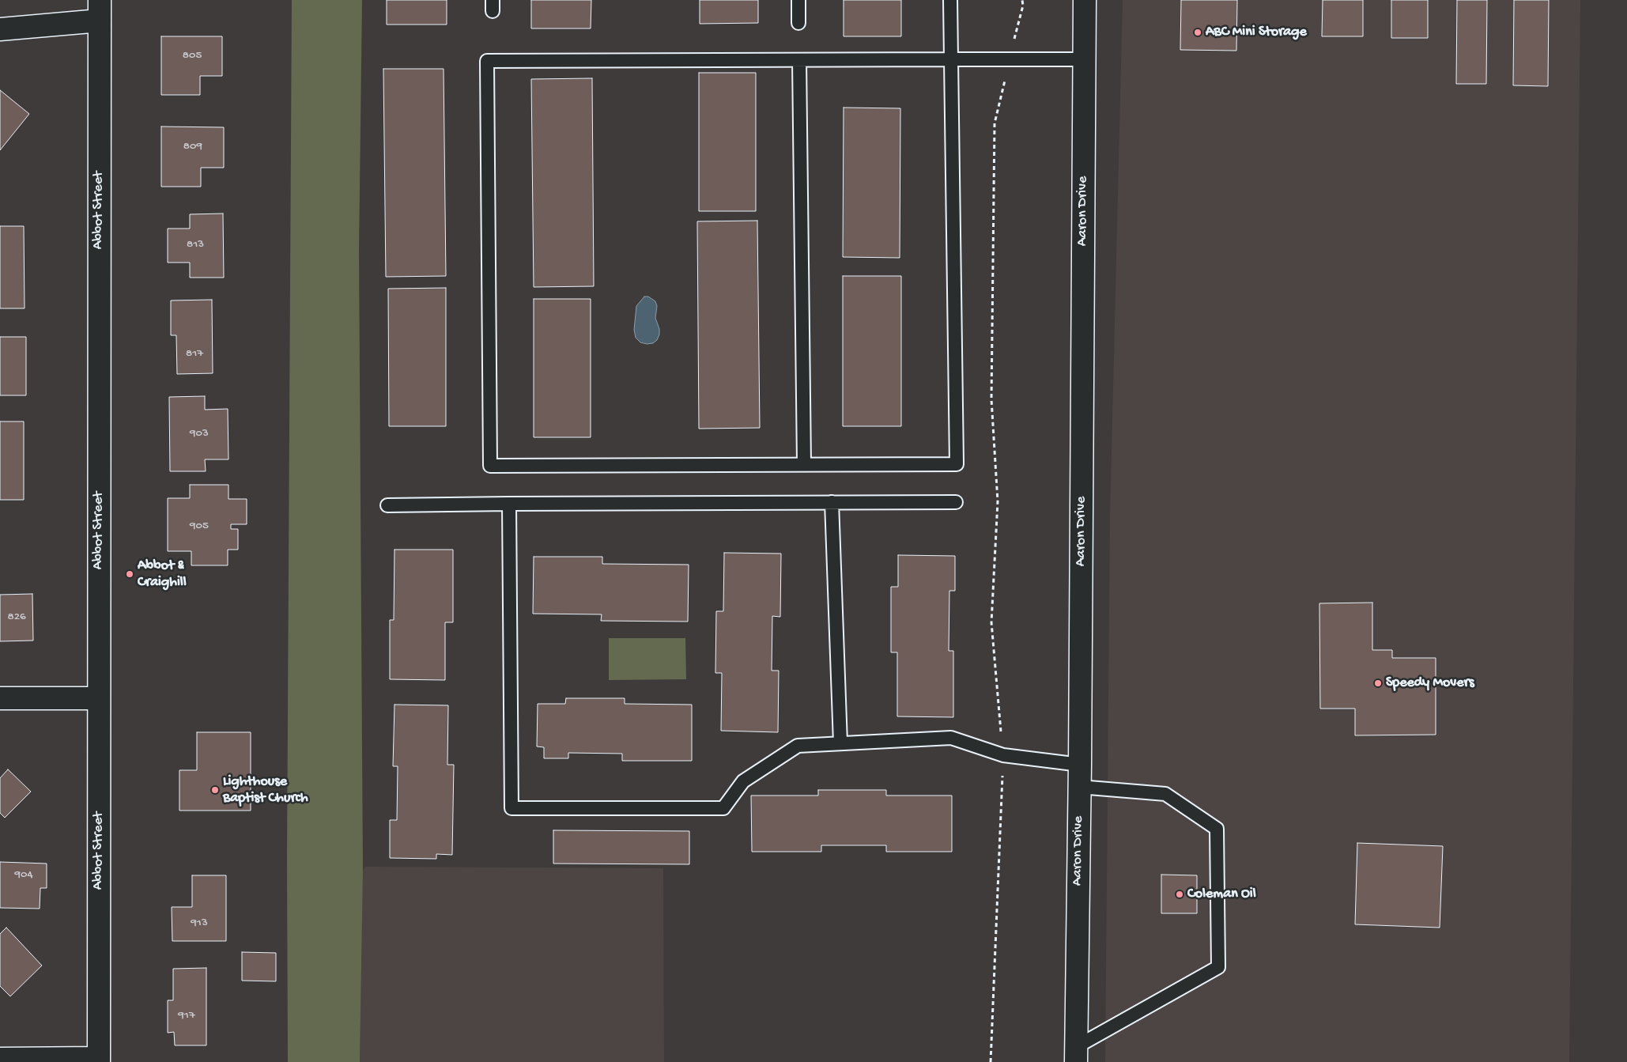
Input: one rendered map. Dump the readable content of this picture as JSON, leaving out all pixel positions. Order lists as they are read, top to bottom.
{
  "streets": {
    "street": ["Abbot Street", "Aaron Drive"]
  },
  "places": [
    "ABC Mini Storage",
    "Abbot & Craighill",
    "Speedy Movers",
    "Lighthouse Baptist Church",
    "Coleman Oil"
  ],
  "house_numbers": [
    "805",
    "809",
    "813",
    "817",
    "903",
    "905",
    "826",
    "904",
    "913",
    "917"
  ]
}
